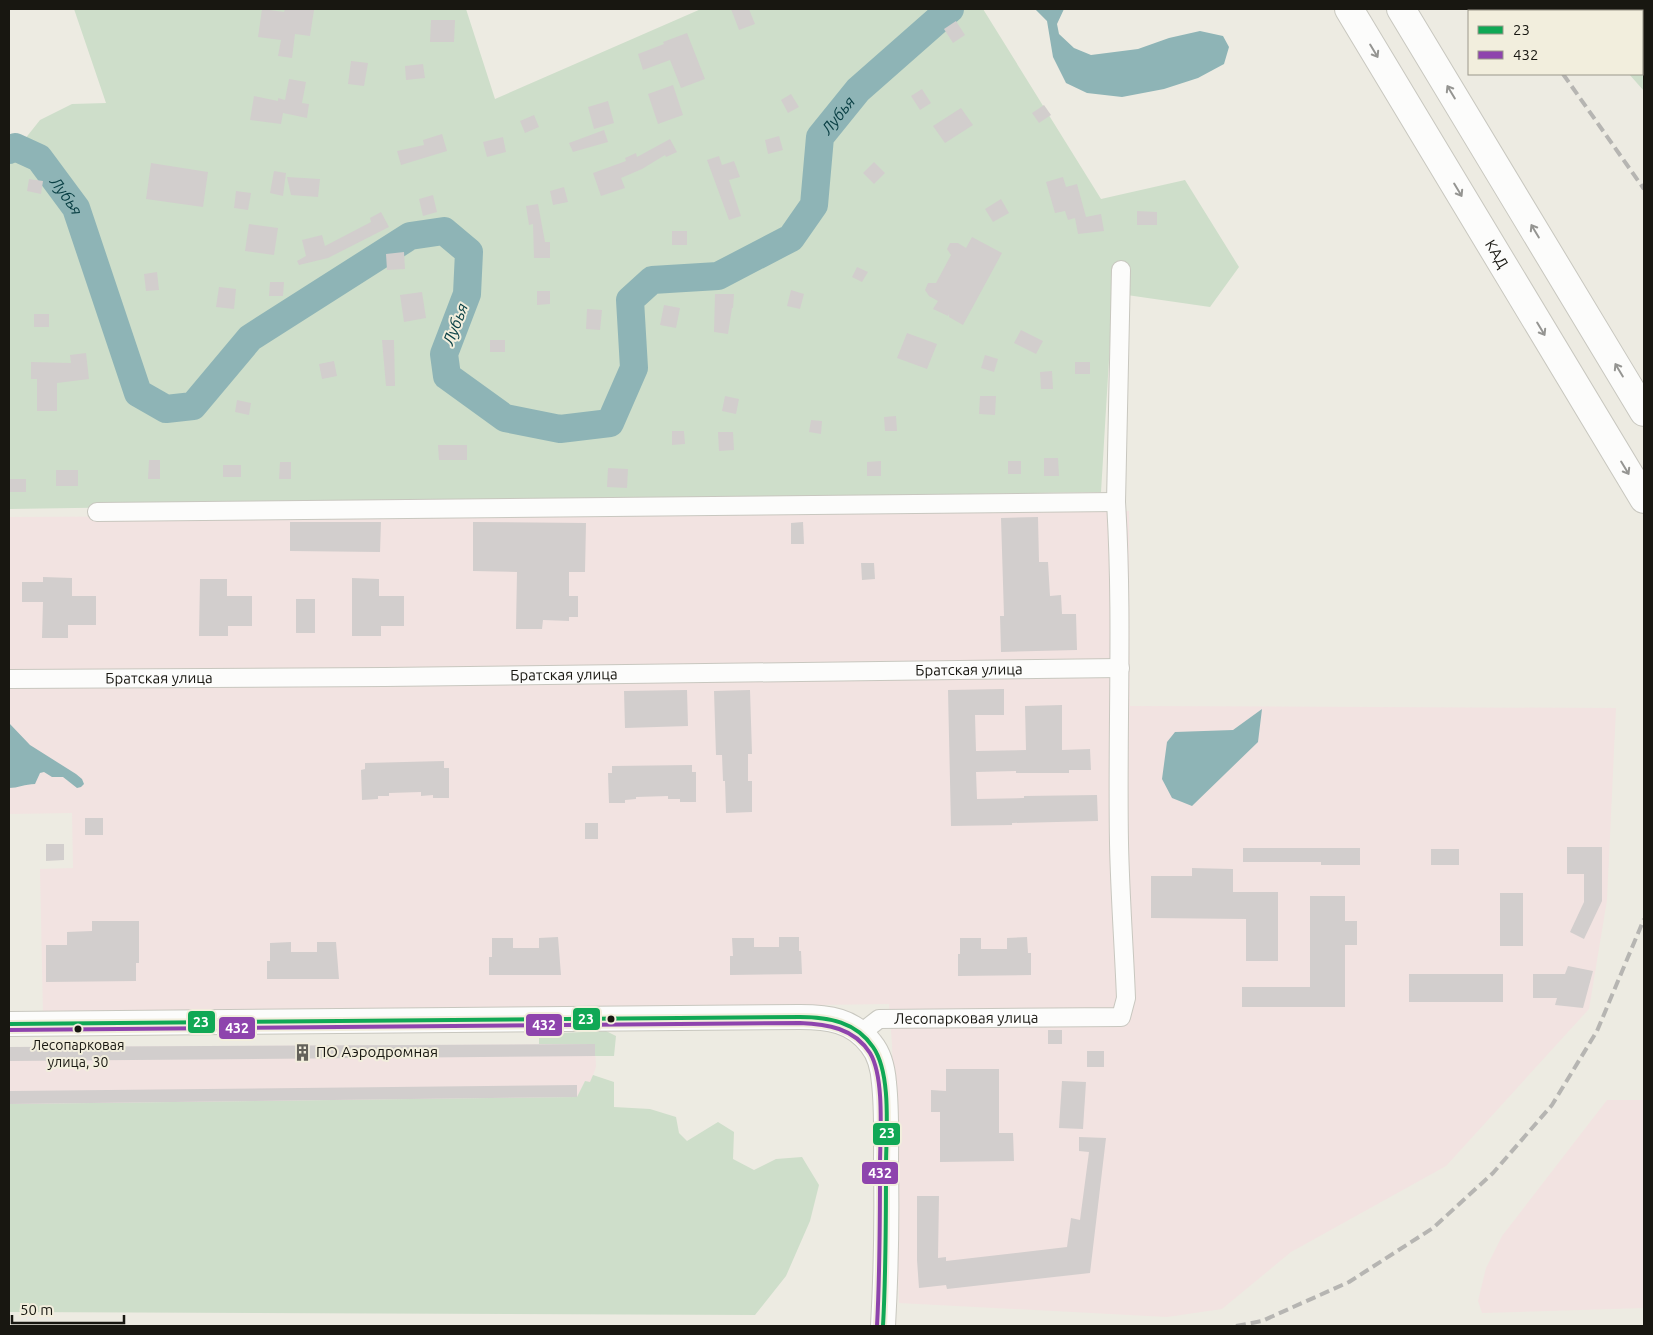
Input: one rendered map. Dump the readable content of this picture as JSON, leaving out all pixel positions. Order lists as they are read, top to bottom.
{
  "streets": {
    "highway": ["КАД"],
    "street": ["Братская улица", "Лесопарковая улица"]
  },
  "crossings": [
    ["Братская улица", "Лесопарковая улица"]
  ],
  "water": ["Лубья"],
  "places": {
    "other": ["Лесопарковая улица, 30"],
    "building": ["ПО Аэродромная"]
  },
  "lines": ["transit line 23", "transit line 432"],
  "legend": ["23", "432"],
  "scale_bar": "50 m"
}
